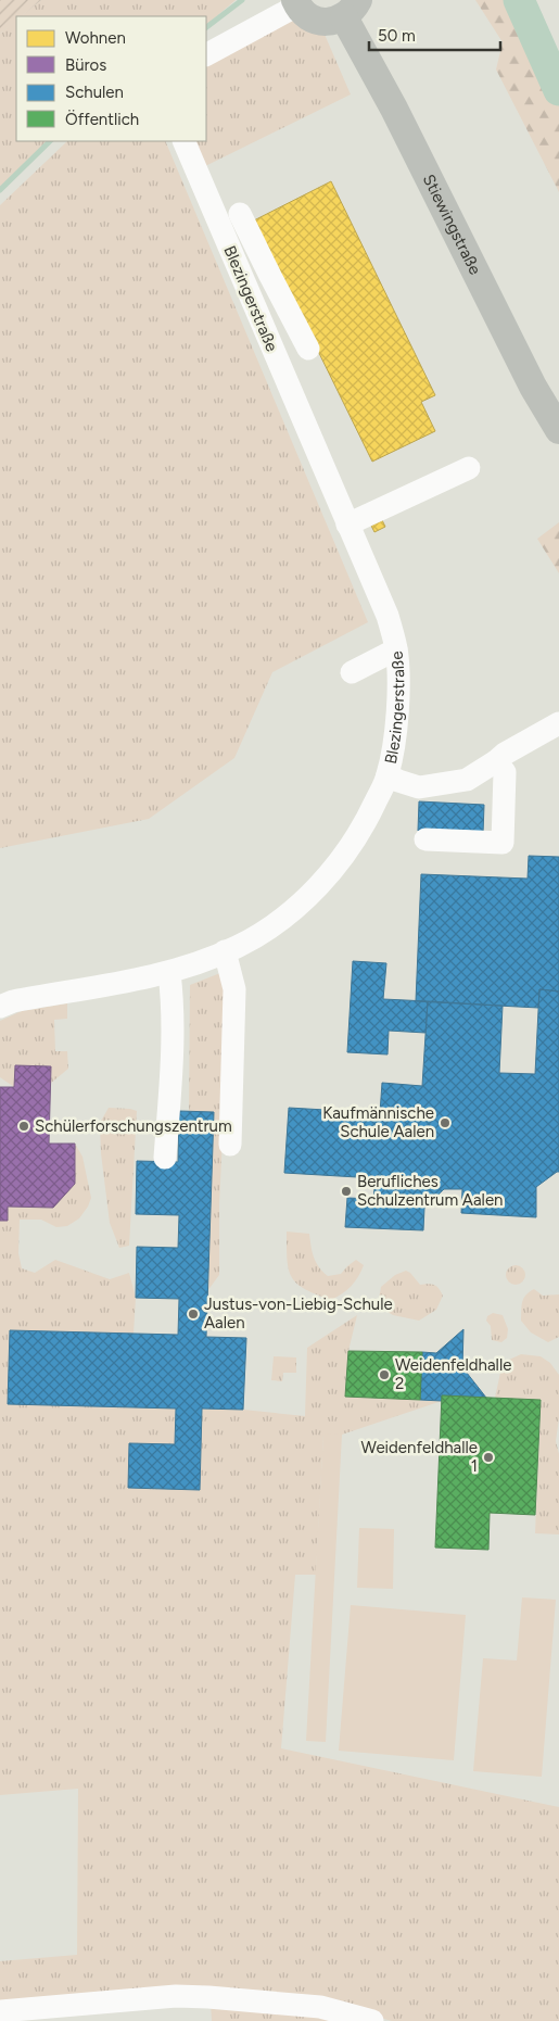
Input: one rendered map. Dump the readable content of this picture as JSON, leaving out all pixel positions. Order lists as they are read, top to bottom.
{
  "streets": {
    "main road": ["Stiewingstraße"],
    "street": ["Blezingerstraße"]
  },
  "places": [
    "Kaufmännische Schule Aalen",
    "Schülerforschungszentrum",
    "Berufliches Schulzentrum Aalen",
    "Justus-von-Liebig-Schule Aalen",
    "Weidenfeldhalle 2",
    "Weidenfeldhalle 1"
  ],
  "legend": [
    "Wohnen",
    "Büros",
    "Schulen",
    "Öffentlich"
  ],
  "scale_bar": "50 m"
}
